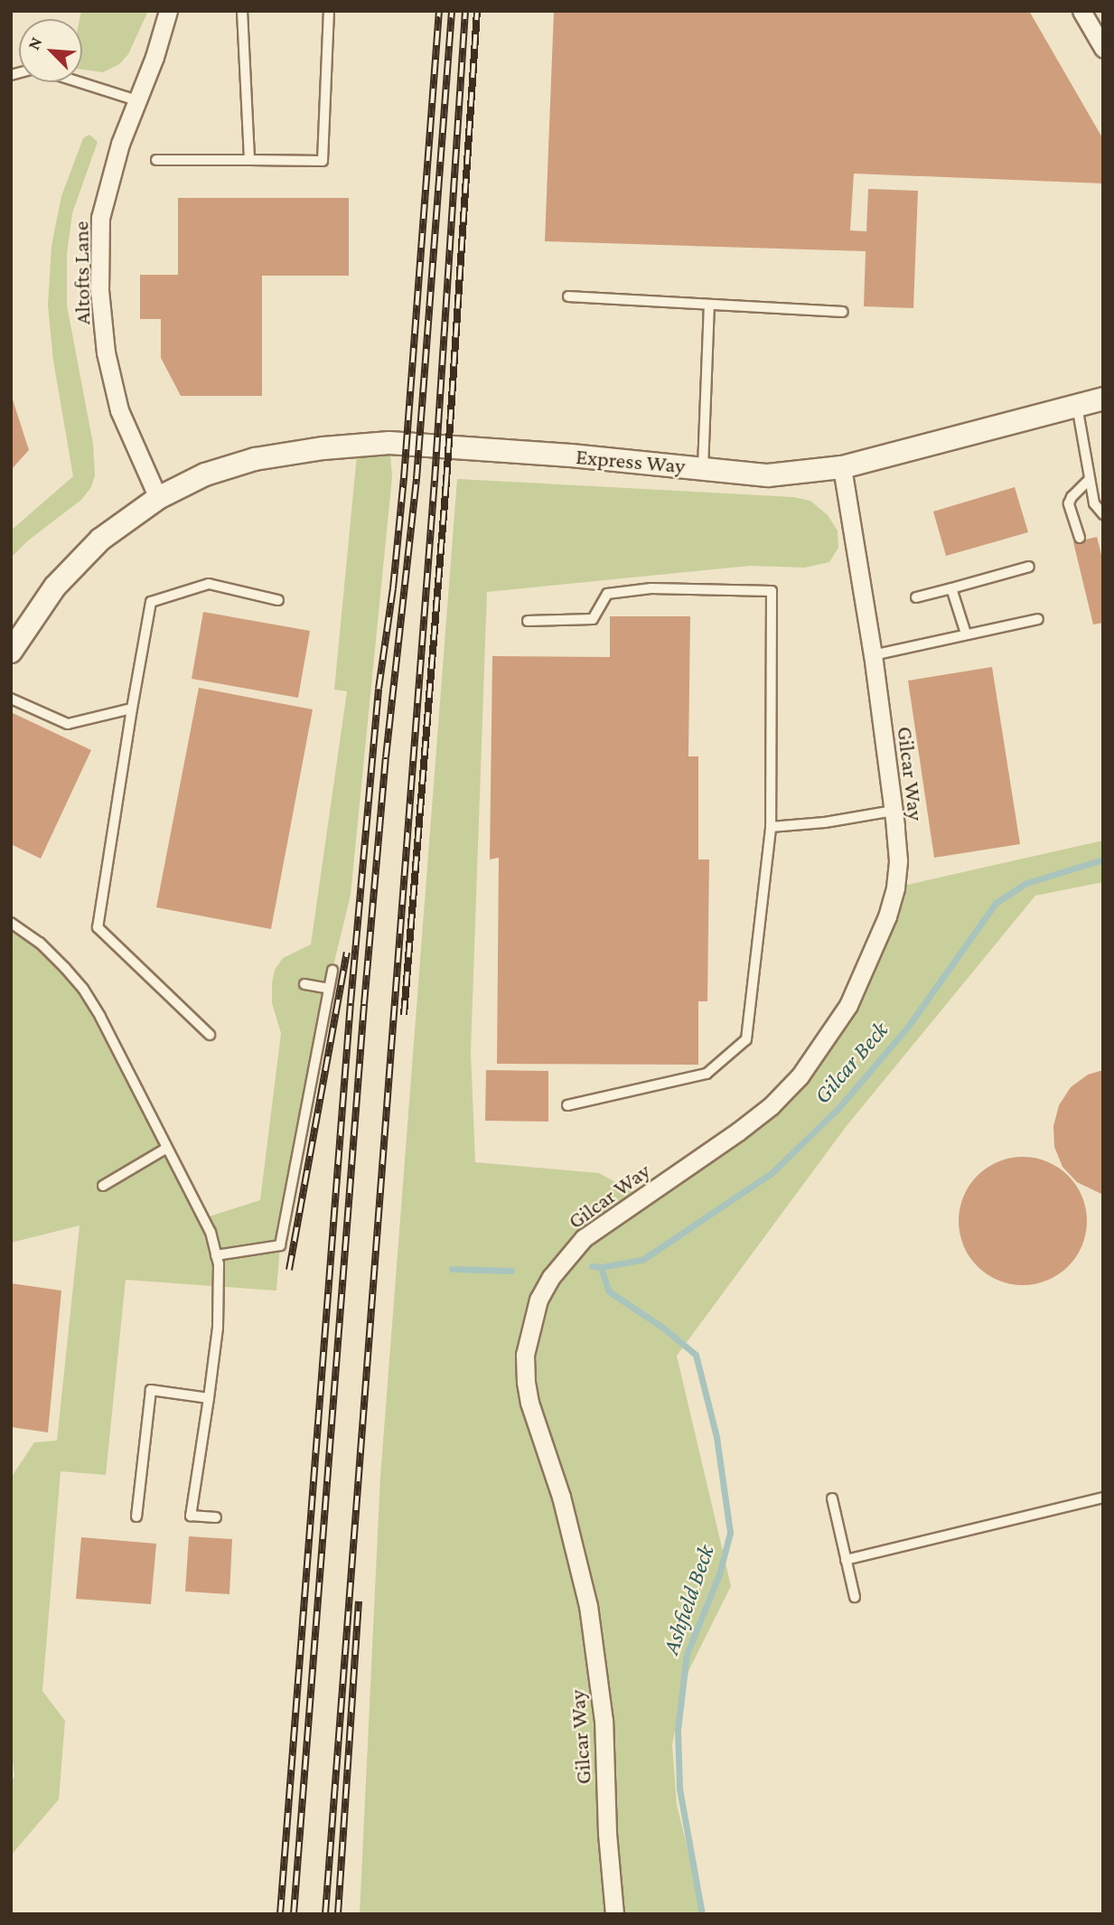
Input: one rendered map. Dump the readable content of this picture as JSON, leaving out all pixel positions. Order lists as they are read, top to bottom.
{
  "streets": {
    "street": ["Altofts Lane", "Express Way", "Gilcar Way"]
  },
  "crossings": [
    ["Altofts Lane", "Express Way"],
    ["Express Way", "Gilcar Way"]
  ],
  "water": ["Gilcar Beck", "Ashfield Beck"],
  "north": "top left"
}
